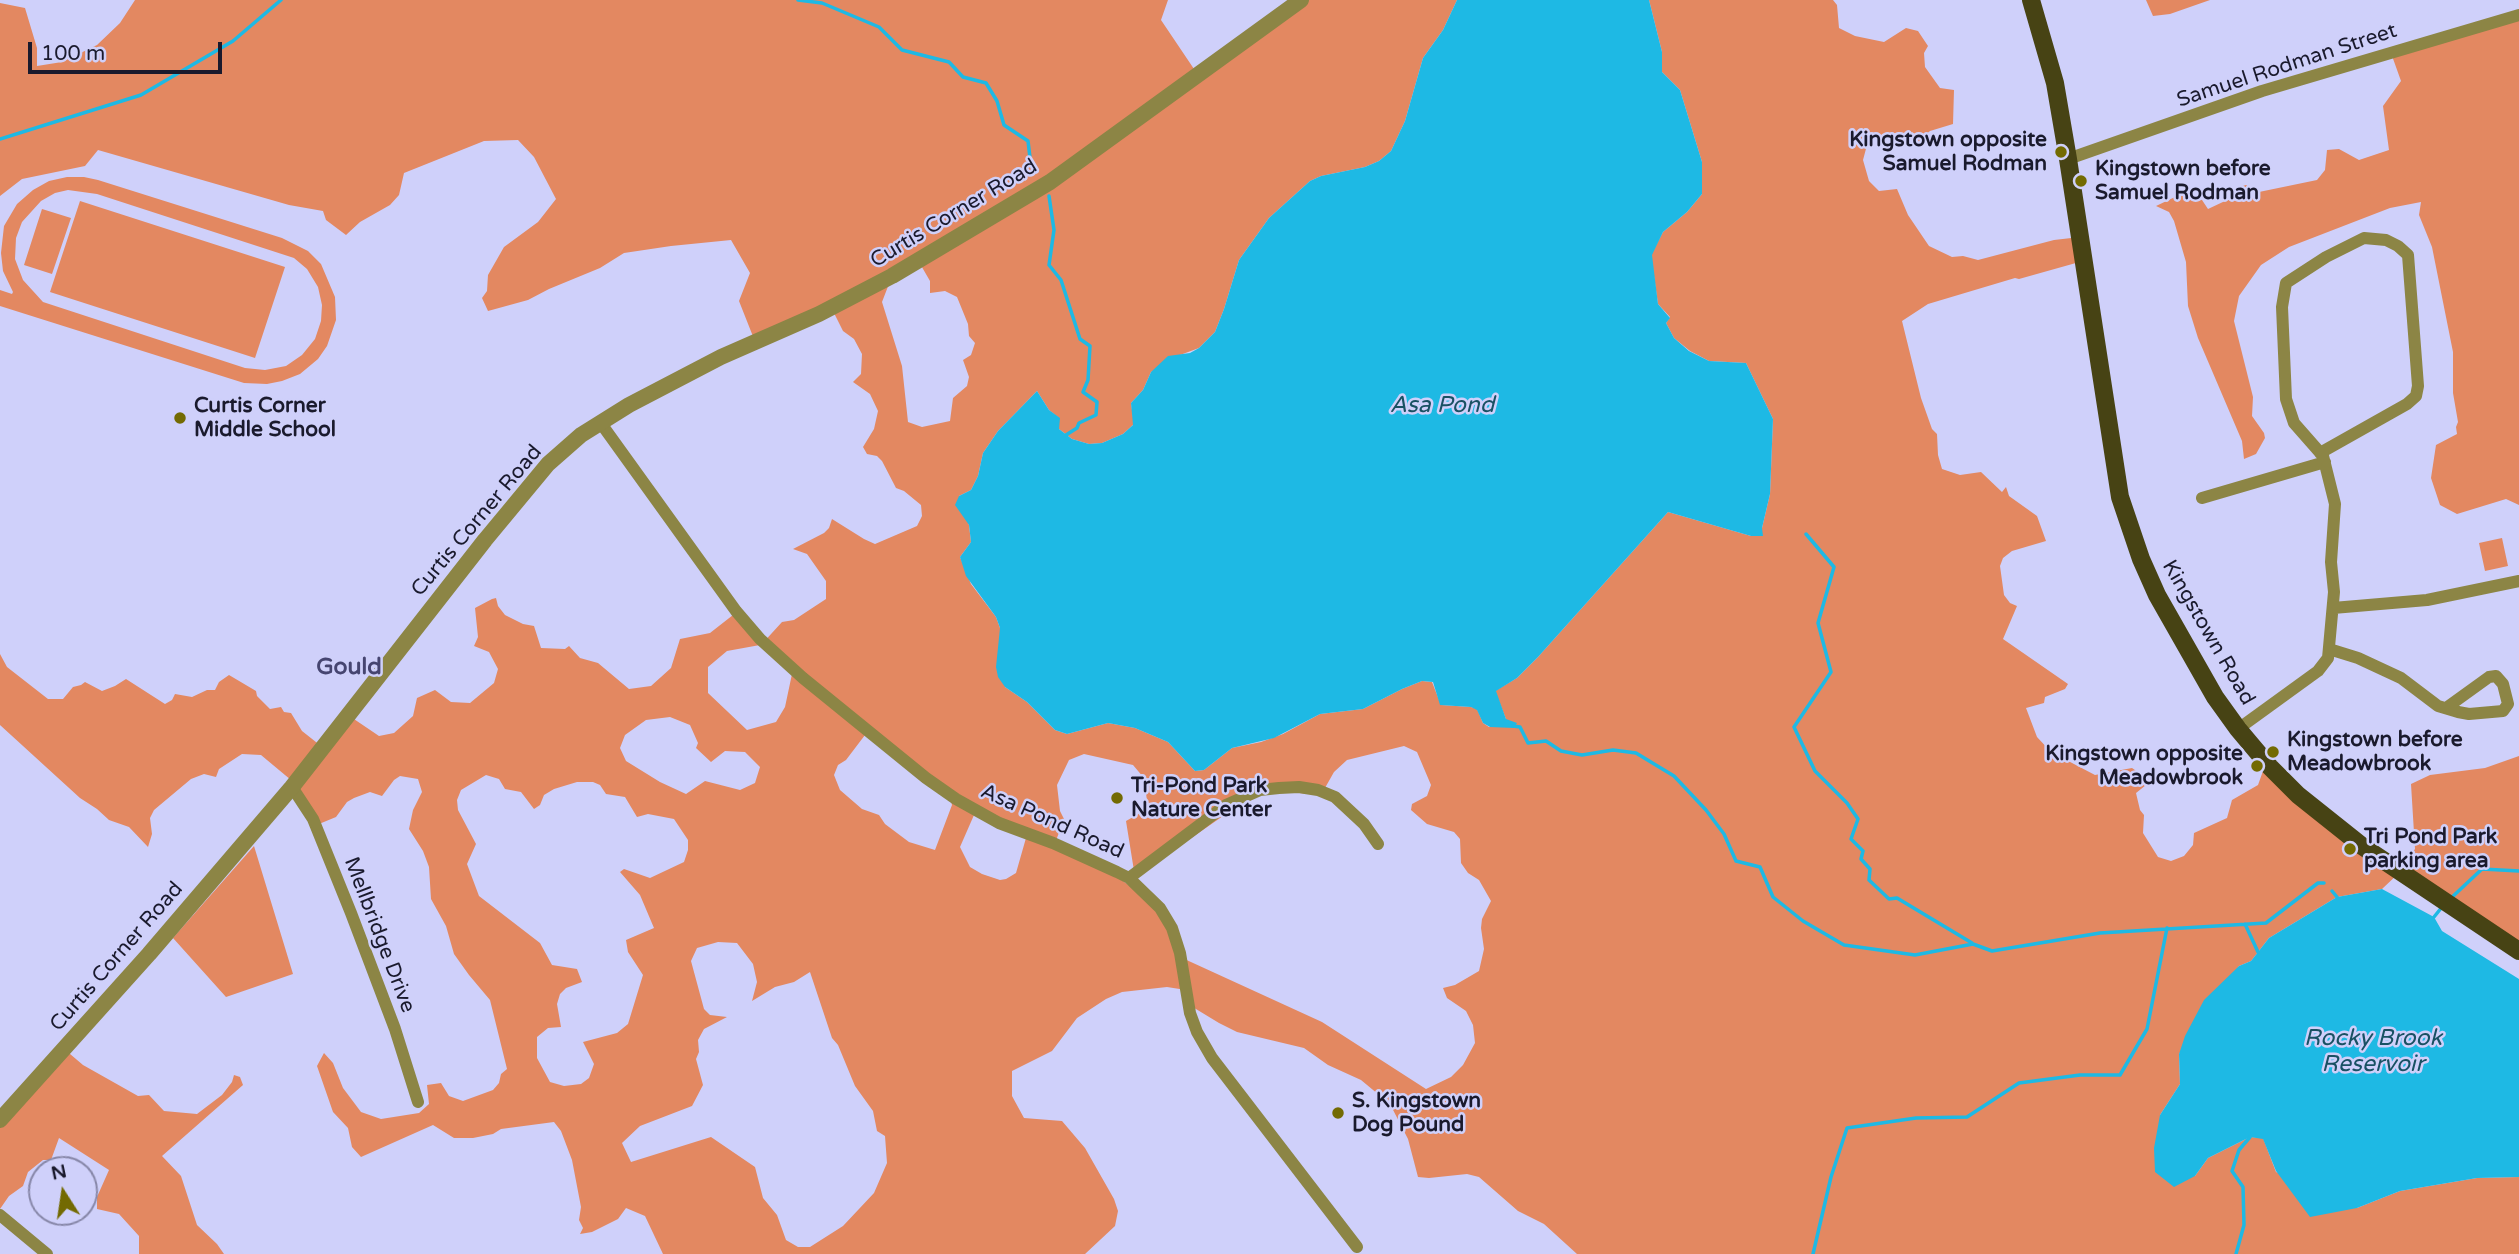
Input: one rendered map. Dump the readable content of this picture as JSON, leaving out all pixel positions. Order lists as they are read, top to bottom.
{
  "streets": {
    "main road": ["Kingstown Road"],
    "street": [
      "Samuel Rodman Street",
      "Curtis Corner Road",
      "Asa Pond Road",
      "Mellbridge Drive"
    ]
  },
  "crossings": [
    ["Samuel Rodman Street", "Kingstown Road"],
    ["Curtis Corner Road", "Asa Pond Road"],
    ["Curtis Corner Road", "Mellbridge Drive"]
  ],
  "districts": ["Gould"],
  "water": ["Asa Pond", "Rocky Brook Reservoir"],
  "places": [
    "Kingstown opposite Samuel Rodman",
    "Kingstown before Samuel Rodman",
    "Curtis Corner Middle School",
    "Kingstown before Meadowbrook",
    "Kingstown opposite Meadowbrook",
    "Tri-Pond Park Nature Center",
    "Tri Pond Park parking area",
    "S. Kingstown Dog Pound"
  ],
  "scale_bar": "100 m",
  "north": "top"
}
